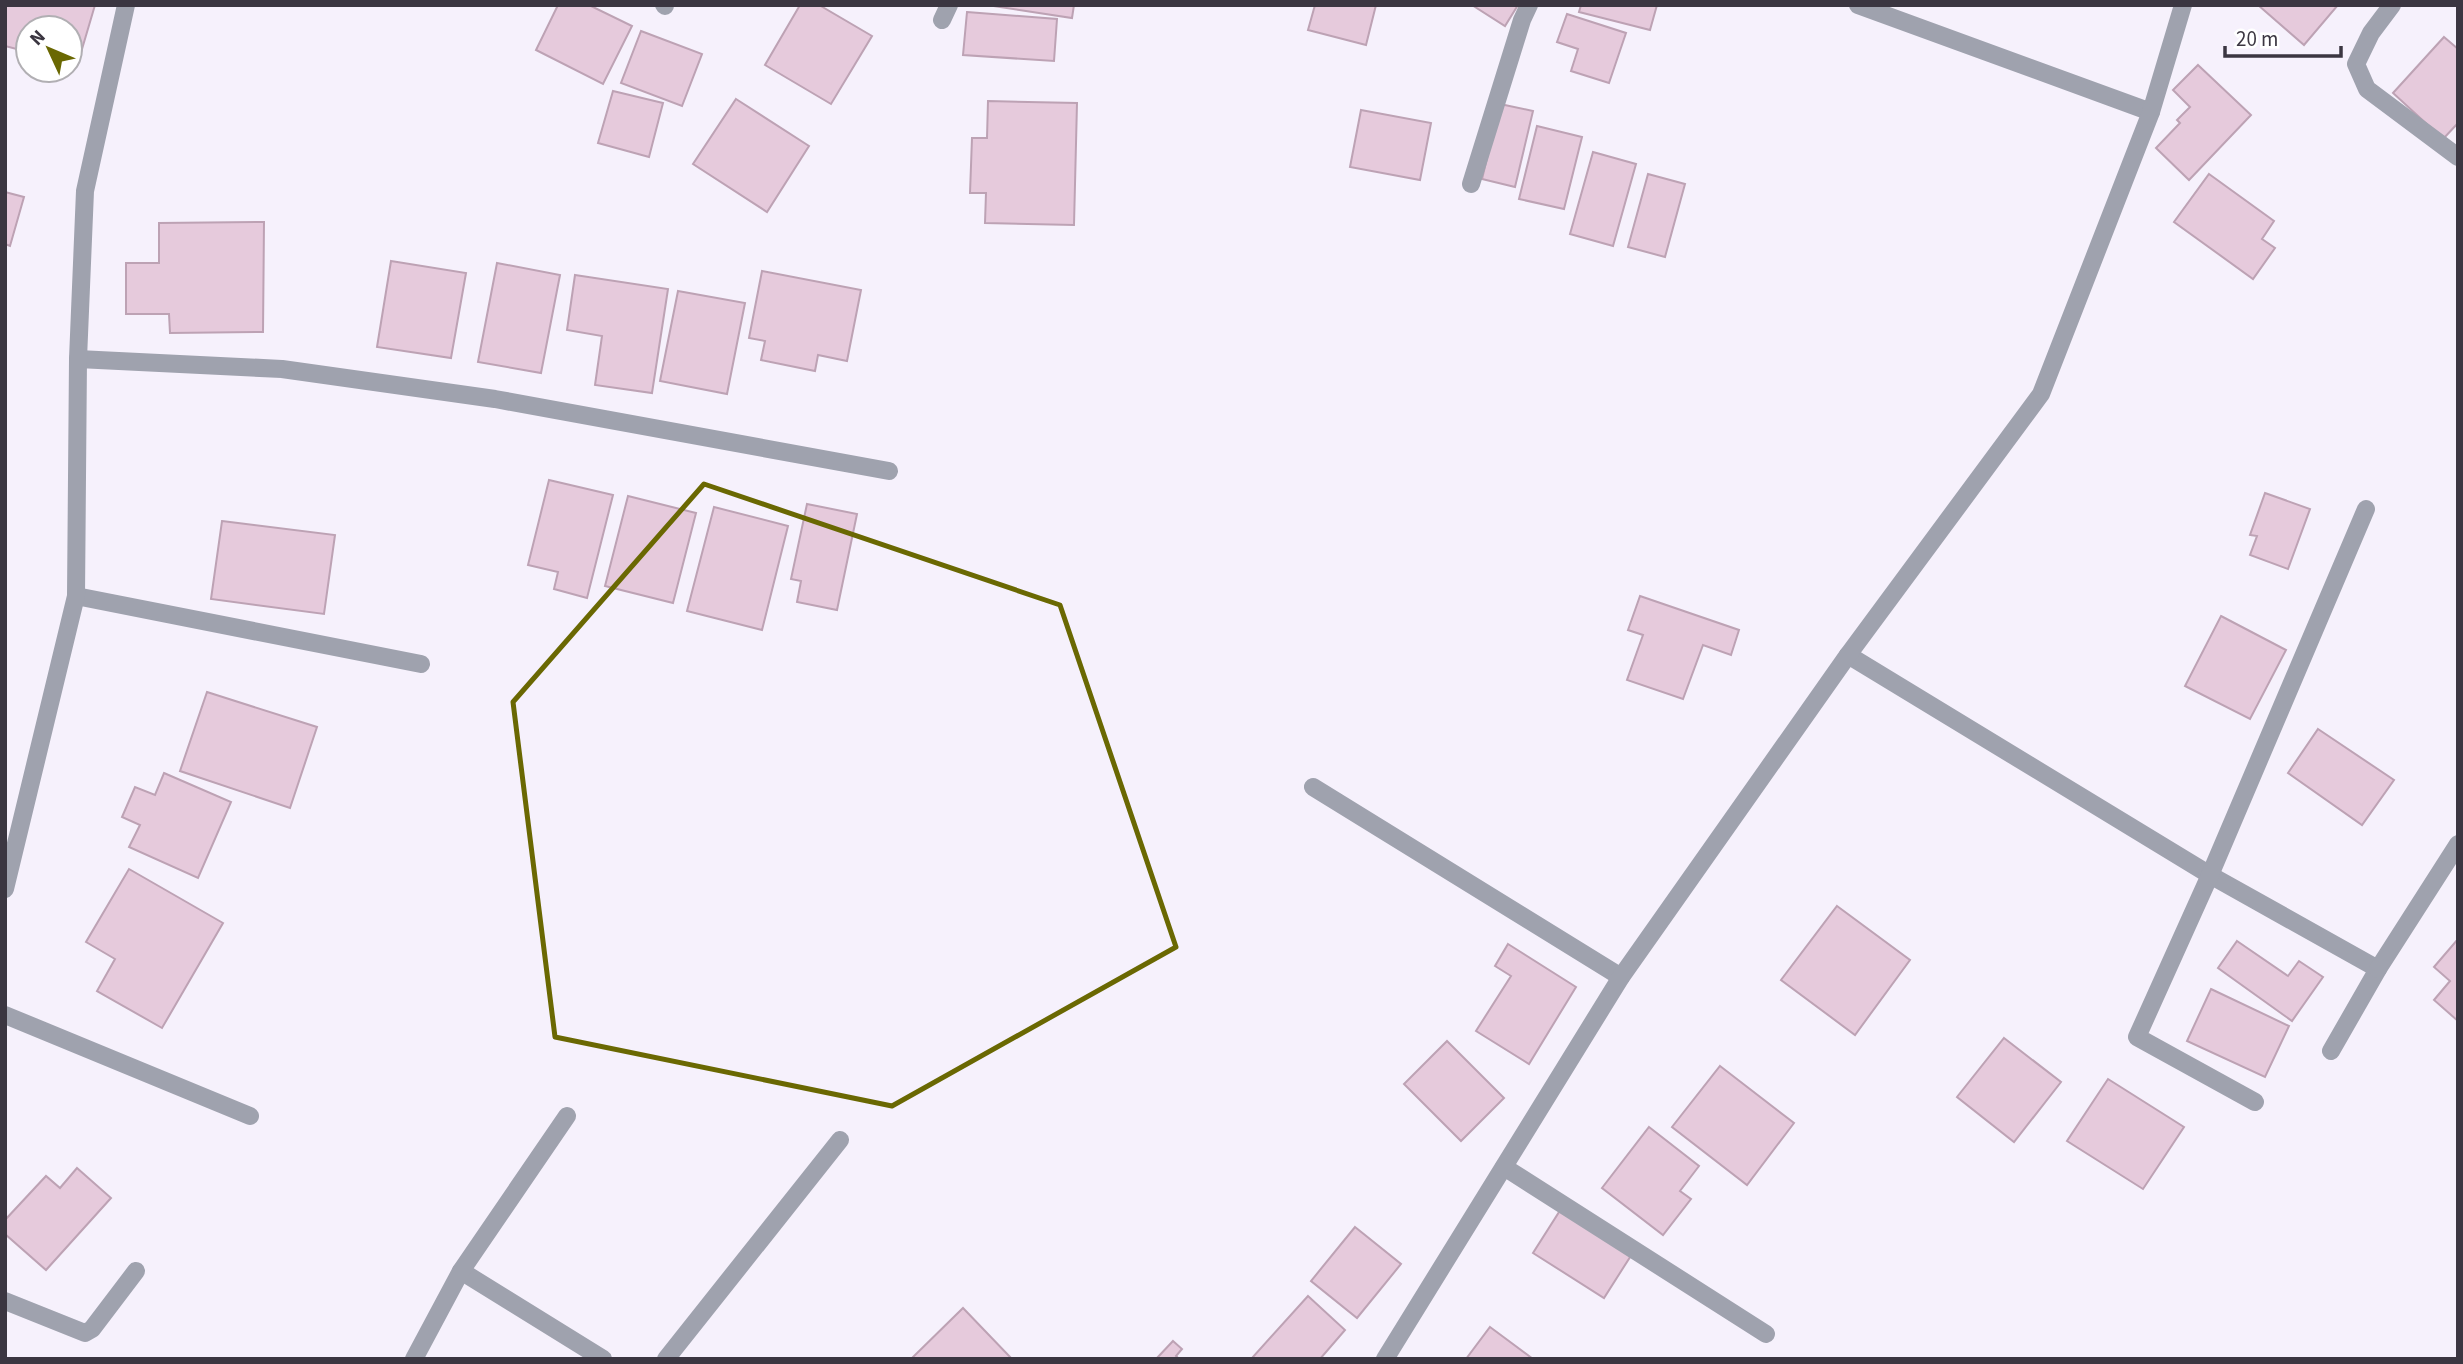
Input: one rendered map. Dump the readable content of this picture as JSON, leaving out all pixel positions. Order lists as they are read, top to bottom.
{
  "scale_bar": "20 m",
  "north": "top left"
}
